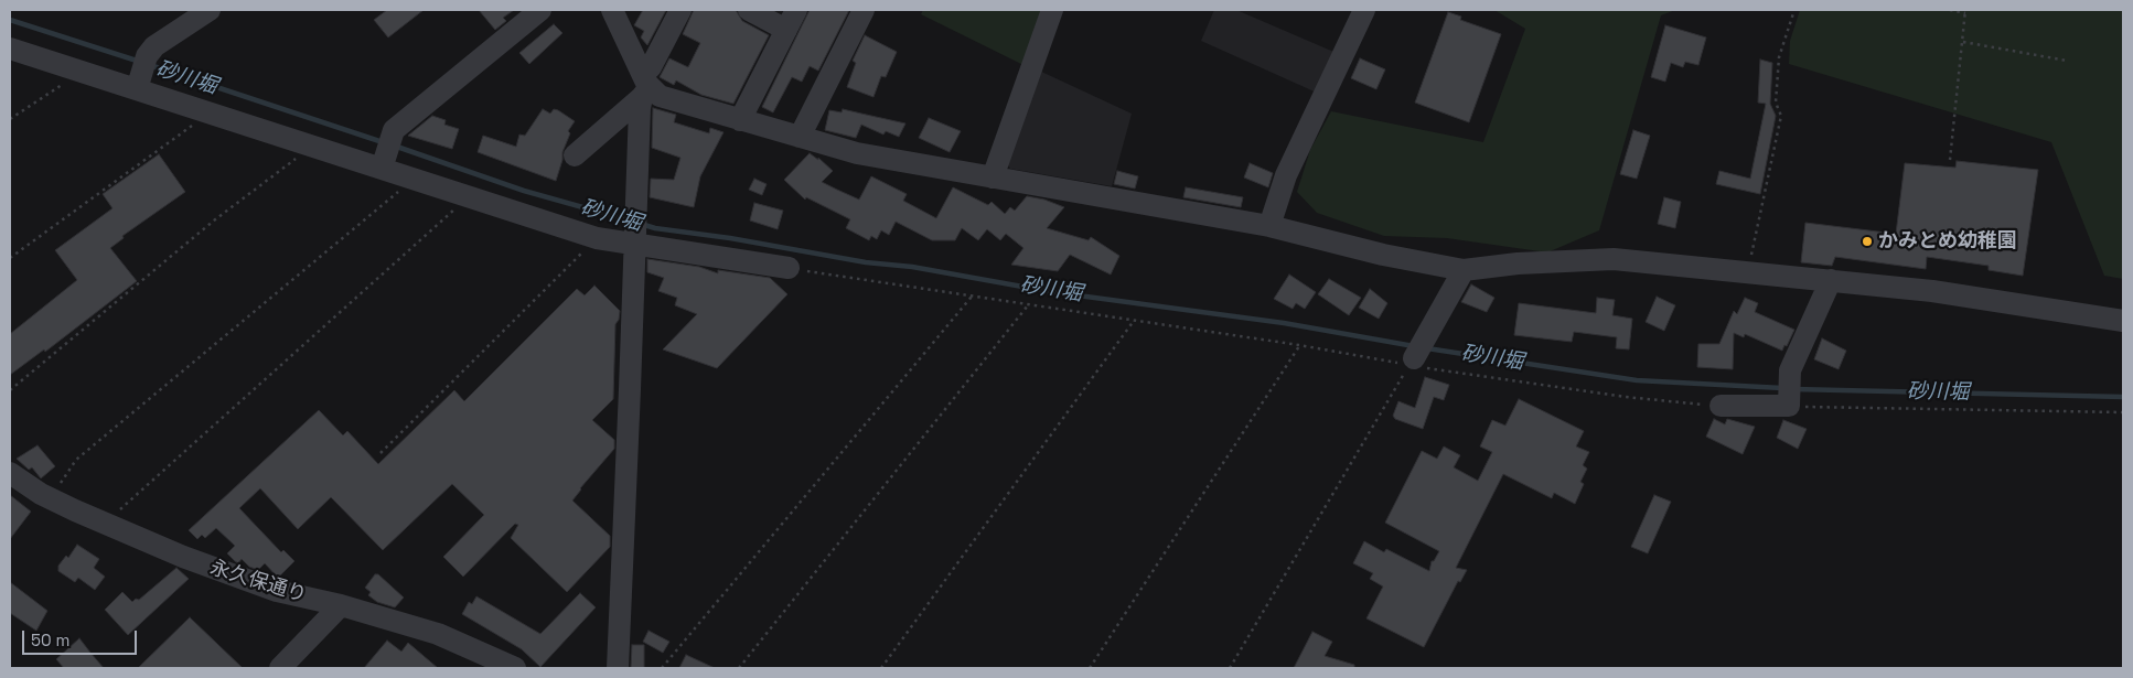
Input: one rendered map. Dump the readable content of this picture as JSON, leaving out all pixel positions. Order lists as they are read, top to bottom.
{
  "streets": {
    "street": ["永久保通り"]
  },
  "water": ["砂川堀"],
  "places": ["かみとめ幼稚園"],
  "scale_bar": "50 m"
}
